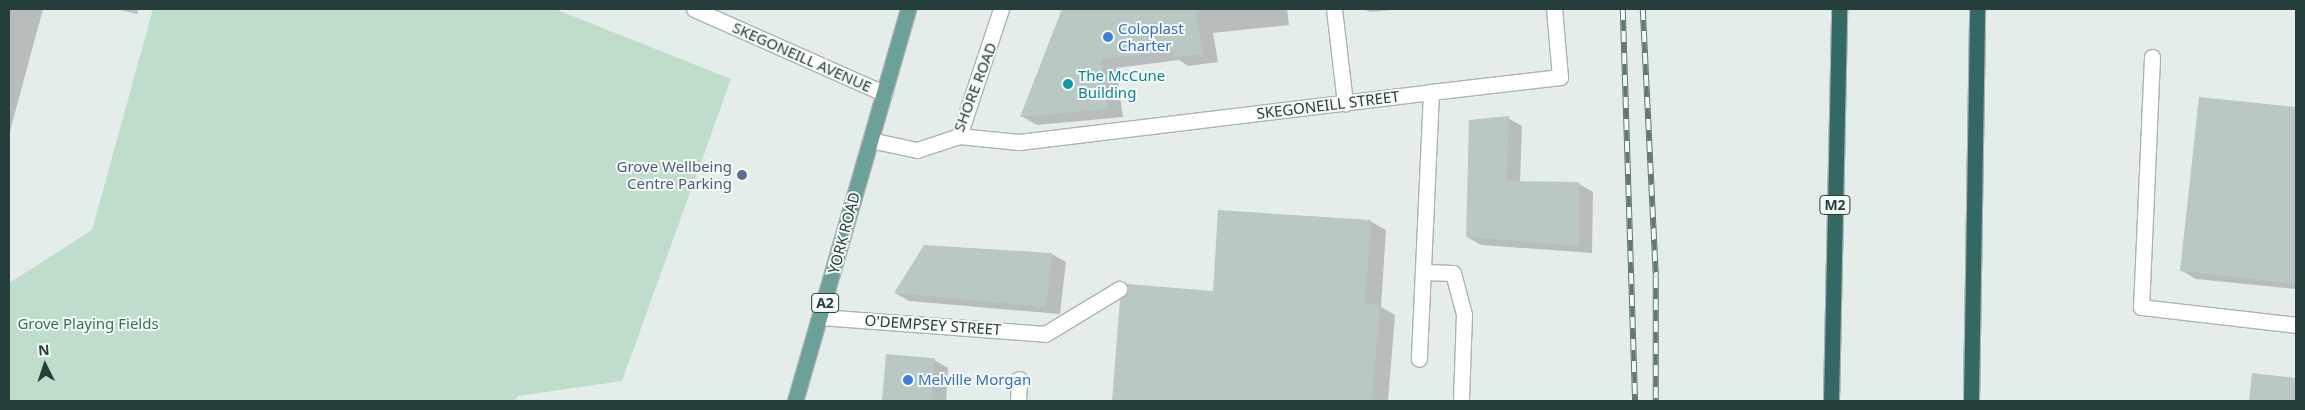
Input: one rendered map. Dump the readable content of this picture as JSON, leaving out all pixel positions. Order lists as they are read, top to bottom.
{
  "streets": {
    "highway": ["M2"],
    "main road": ["YORK ROAD", "A2"],
    "street": [
      "SKEGONEILL AVENUE",
      "SHORE ROAD",
      "SKEGONEILL STREET",
      "O'DEMPSEY STREET"
    ]
  },
  "crossings": [
    ["SKEGONEILL AVENUE", "YORK ROAD"],
    ["SKEGONEILL AVENUE", "A2"],
    ["SHORE ROAD", "SKEGONEILL STREET"],
    ["SHORE ROAD", "YORK ROAD"],
    ["YORK ROAD", "A2"],
    ["YORK ROAD", "O'DEMPSEY STREET"]
  ],
  "parks": ["Grove Playing Fields"],
  "places": [
    "Coloplast Charter",
    "The McCune Building",
    "Grove Wellbeing Centre Parking",
    "Melville Morgan"
  ],
  "north": "top"
}
